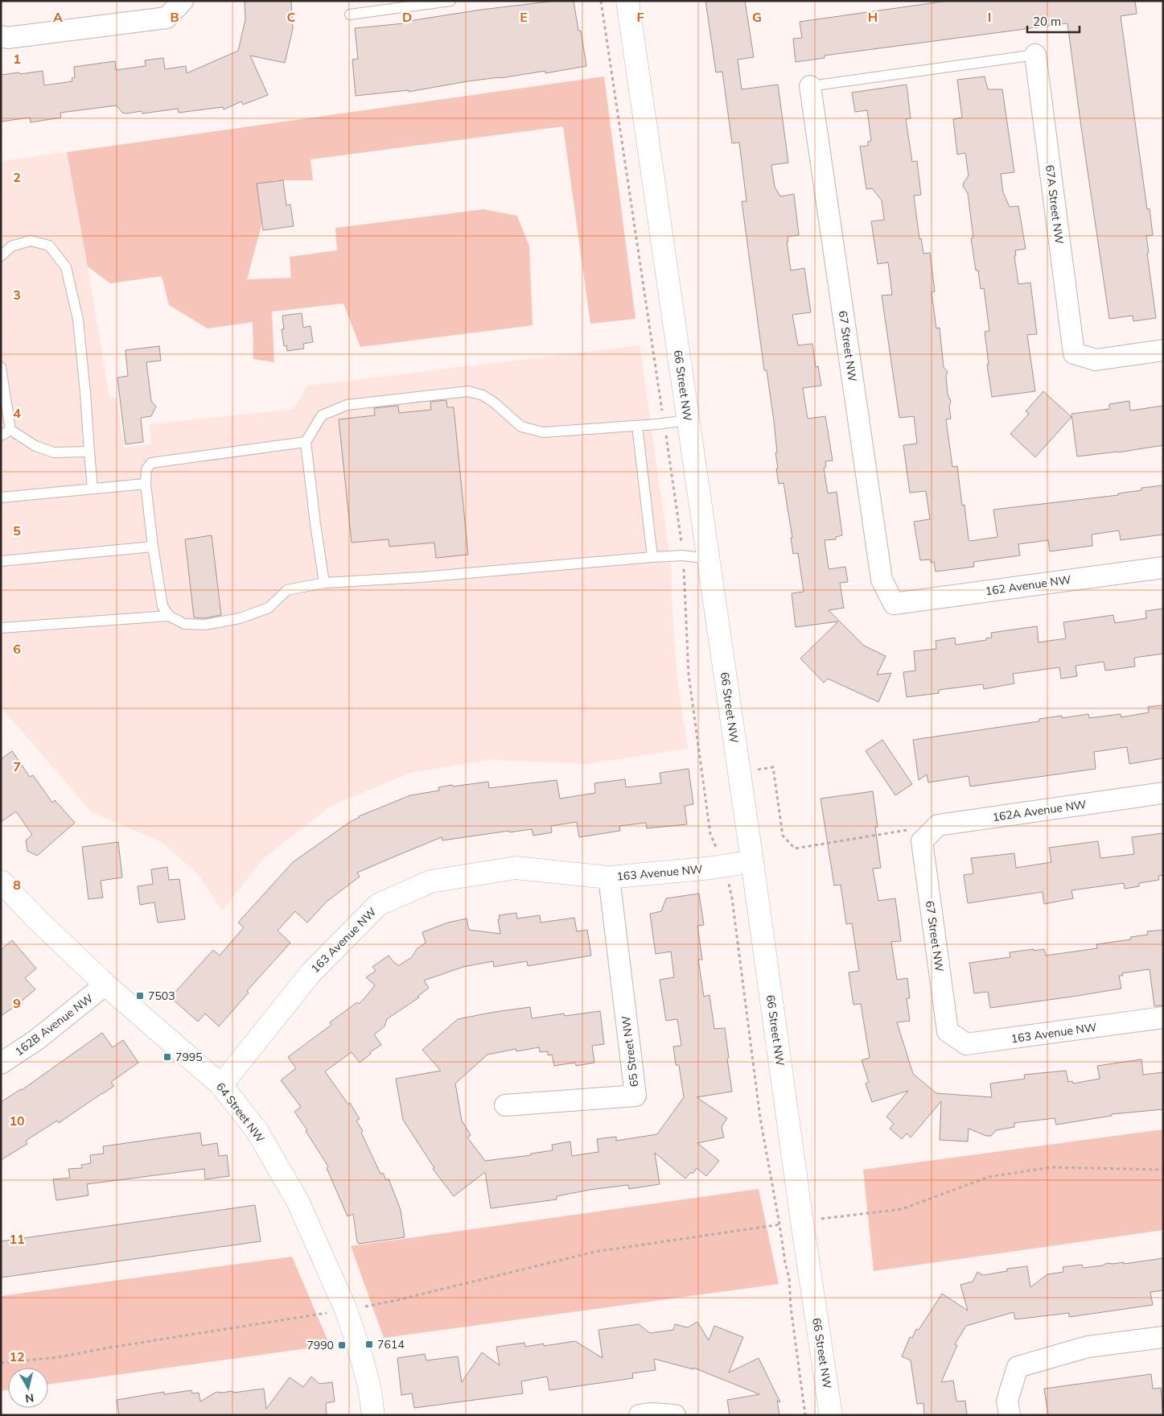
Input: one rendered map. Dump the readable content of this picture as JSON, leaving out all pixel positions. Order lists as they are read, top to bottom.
{
  "streets": {
    "main road": ["66 Street NW", "163 Avenue NW", "64 Street NW"],
    "street": [
      "67A Street NW",
      "67 Street NW",
      "162 Avenue NW",
      "162A Avenue NW",
      "162B Avenue NW",
      "65 Street NW"
    ]
  },
  "crossings": [
    ["67 Street NW", "162 Avenue NW"],
    ["67 Street NW", "162A Avenue NW"],
    ["67 Street NW", "163 Avenue NW"],
    ["66 Street NW", "163 Avenue NW"],
    ["163 Avenue NW", "65 Street NW"],
    ["163 Avenue NW", "64 Street NW"],
    ["162B Avenue NW", "64 Street NW"]
  ],
  "places": {
    "transit": [
      "7503",
      "7995",
      "7614",
      "7990"
    ]
  },
  "scale_bar": "20 m",
  "north": "bottom",
  "grid": {
    "columns": [
      "A",
      "B",
      "C",
      "D",
      "E",
      "F",
      "G",
      "H",
      "I"
    ],
    "rows": [
      "1",
      "2",
      "3",
      "4",
      "5",
      "6",
      "7",
      "8",
      "9",
      "10",
      "11",
      "12"
    ]
  }
}
